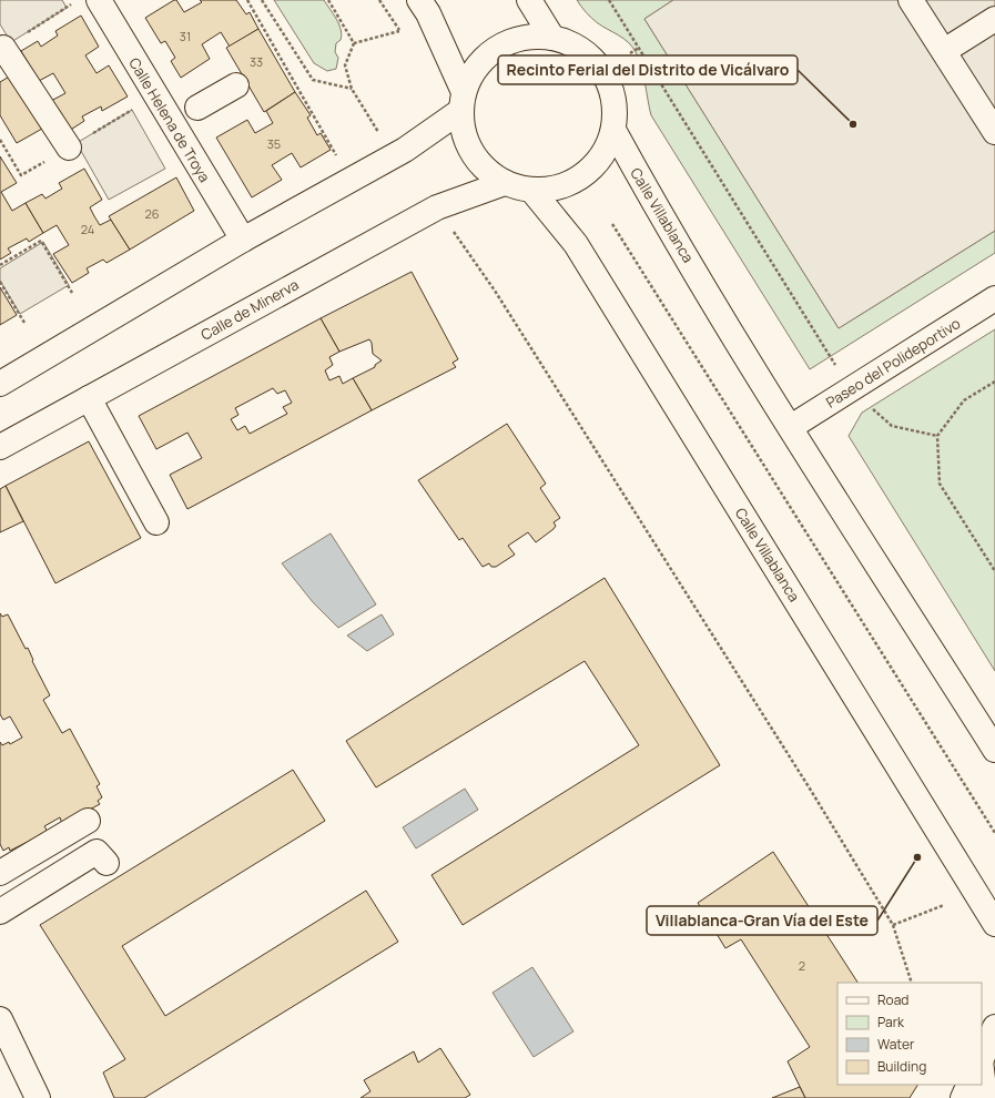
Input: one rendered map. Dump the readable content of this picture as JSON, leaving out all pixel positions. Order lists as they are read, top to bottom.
{
  "streets": {
    "main road": [
      "Calle Helena de Troya",
      "Calle Villablanca",
      "Calle de Minerva",
      "Paseo del Polideportivo"
    ]
  },
  "crossings": [
    ["Calle Villablanca", "Calle de Minerva"],
    ["Calle Villablanca", "Paseo del Polideportivo"]
  ],
  "places": ["Recinto Ferial del Distrito de Vicálvaro", "Villablanca-Gran Vía del Este"],
  "house_numbers": [
    "31",
    "33",
    "35",
    "26",
    "24",
    "2"
  ],
  "legend": [
    "Road",
    "Park",
    "Water",
    "Building"
  ]
}
